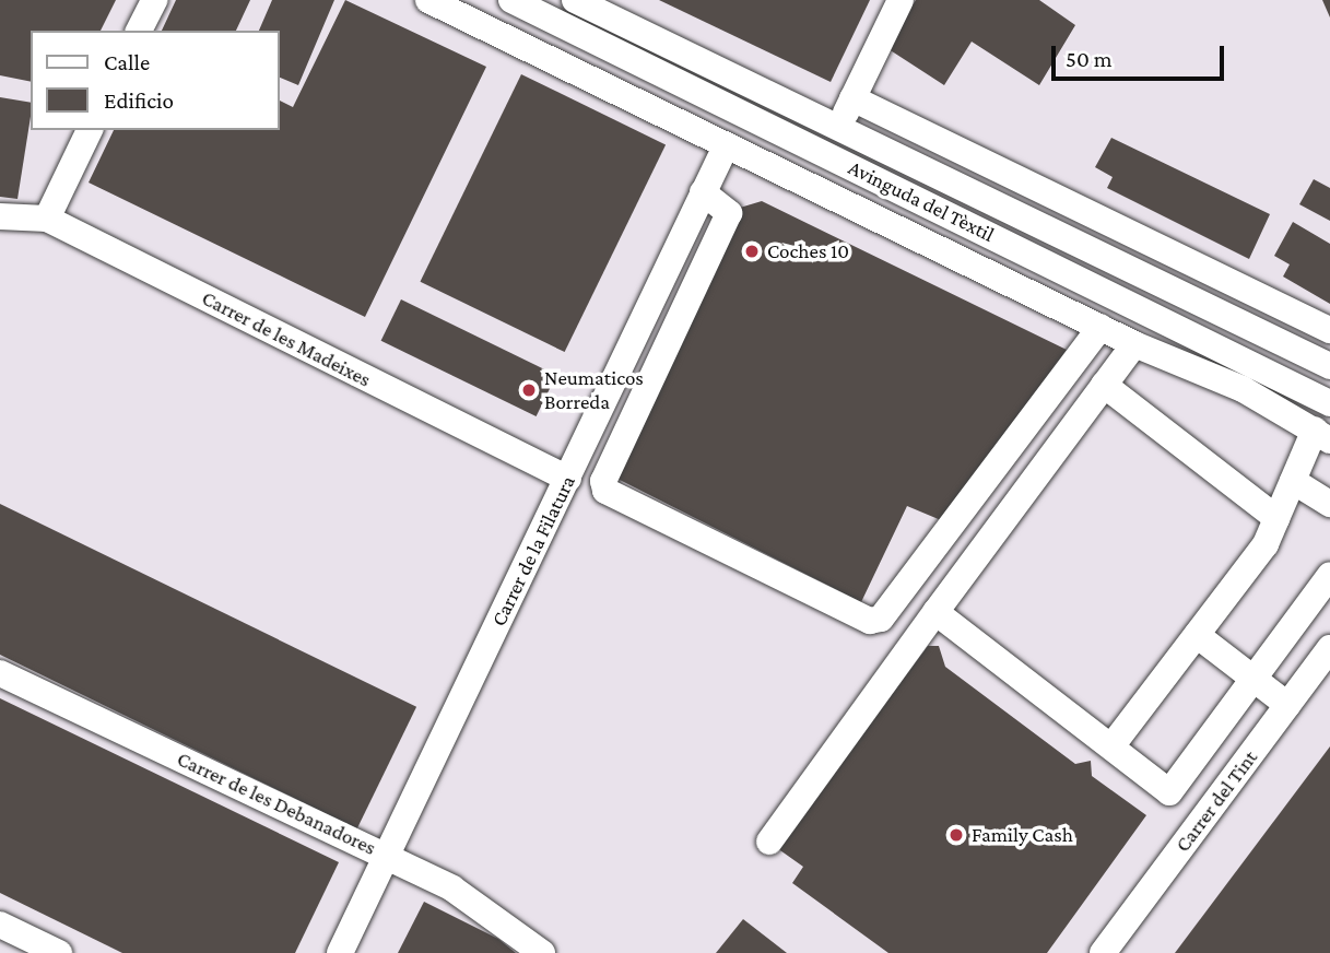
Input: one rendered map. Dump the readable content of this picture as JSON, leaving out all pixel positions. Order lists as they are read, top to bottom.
{
  "streets": {
    "street": [
      "Avinguda del Tèxtil",
      "Carrer de les Madeixes",
      "Carrer de la Filatura",
      "Carrer del Tint",
      "Carrer de les Debanadores"
    ]
  },
  "crossings": [
    ["Carrer de les Madeixes", "Carrer de la Filatura"],
    ["Carrer de la Filatura", "Carrer de les Debanadores"]
  ],
  "places": ["Coches 10", "Neumaticos Borreda", "Family Cash"],
  "legend": ["Calle", "Edificio"],
  "scale_bar": "50 m"
}
